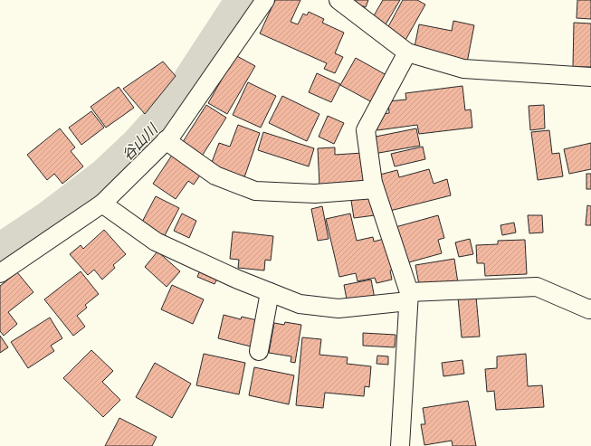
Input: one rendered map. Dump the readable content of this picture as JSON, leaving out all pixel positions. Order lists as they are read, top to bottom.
{
  "water": ["谷山川"]
}
